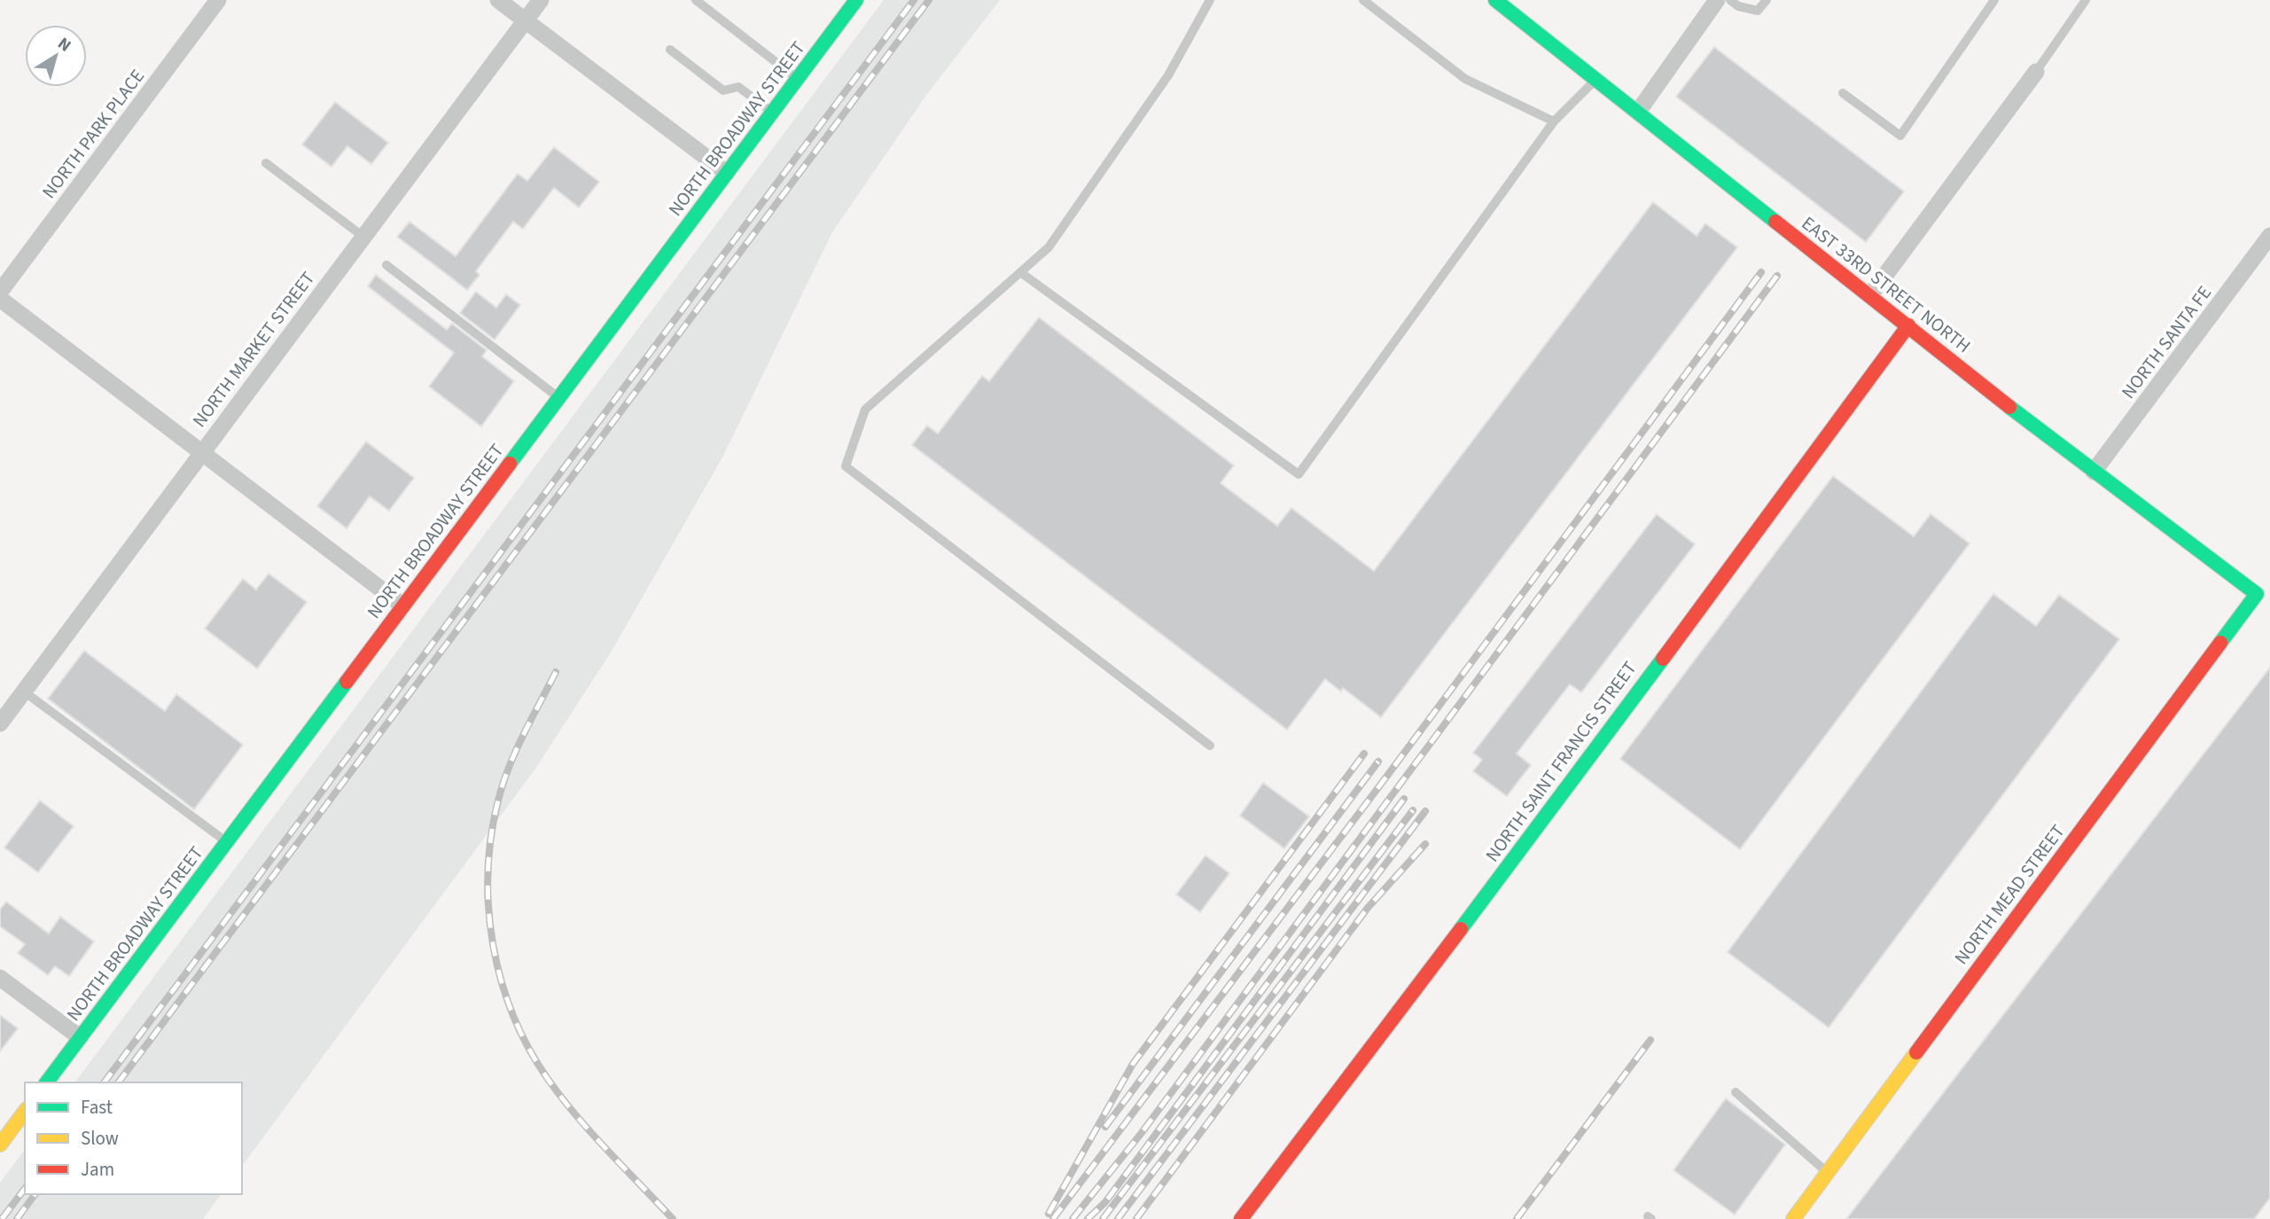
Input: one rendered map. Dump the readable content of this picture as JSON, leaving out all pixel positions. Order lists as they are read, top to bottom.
{
  "streets": {
    "street": [
      "NORTH BROADWAY STREET",
      "NORTH PARK PLACE",
      "EAST 33RD STREET NORTH",
      "NORTH SANTA FE",
      "NORTH MARKET STREET",
      "NORTH SAINT FRANCIS STREET",
      "NORTH MEAD STREET"
    ]
  },
  "crossings": [
    ["EAST 33RD STREET NORTH", "NORTH SANTA FE"],
    ["EAST 33RD STREET NORTH", "NORTH SAINT FRANCIS STREET"],
    ["EAST 33RD STREET NORTH", "NORTH MEAD STREET"]
  ],
  "legend": ["Fast", "Slow", "Jam"],
  "north": "top right"
}
